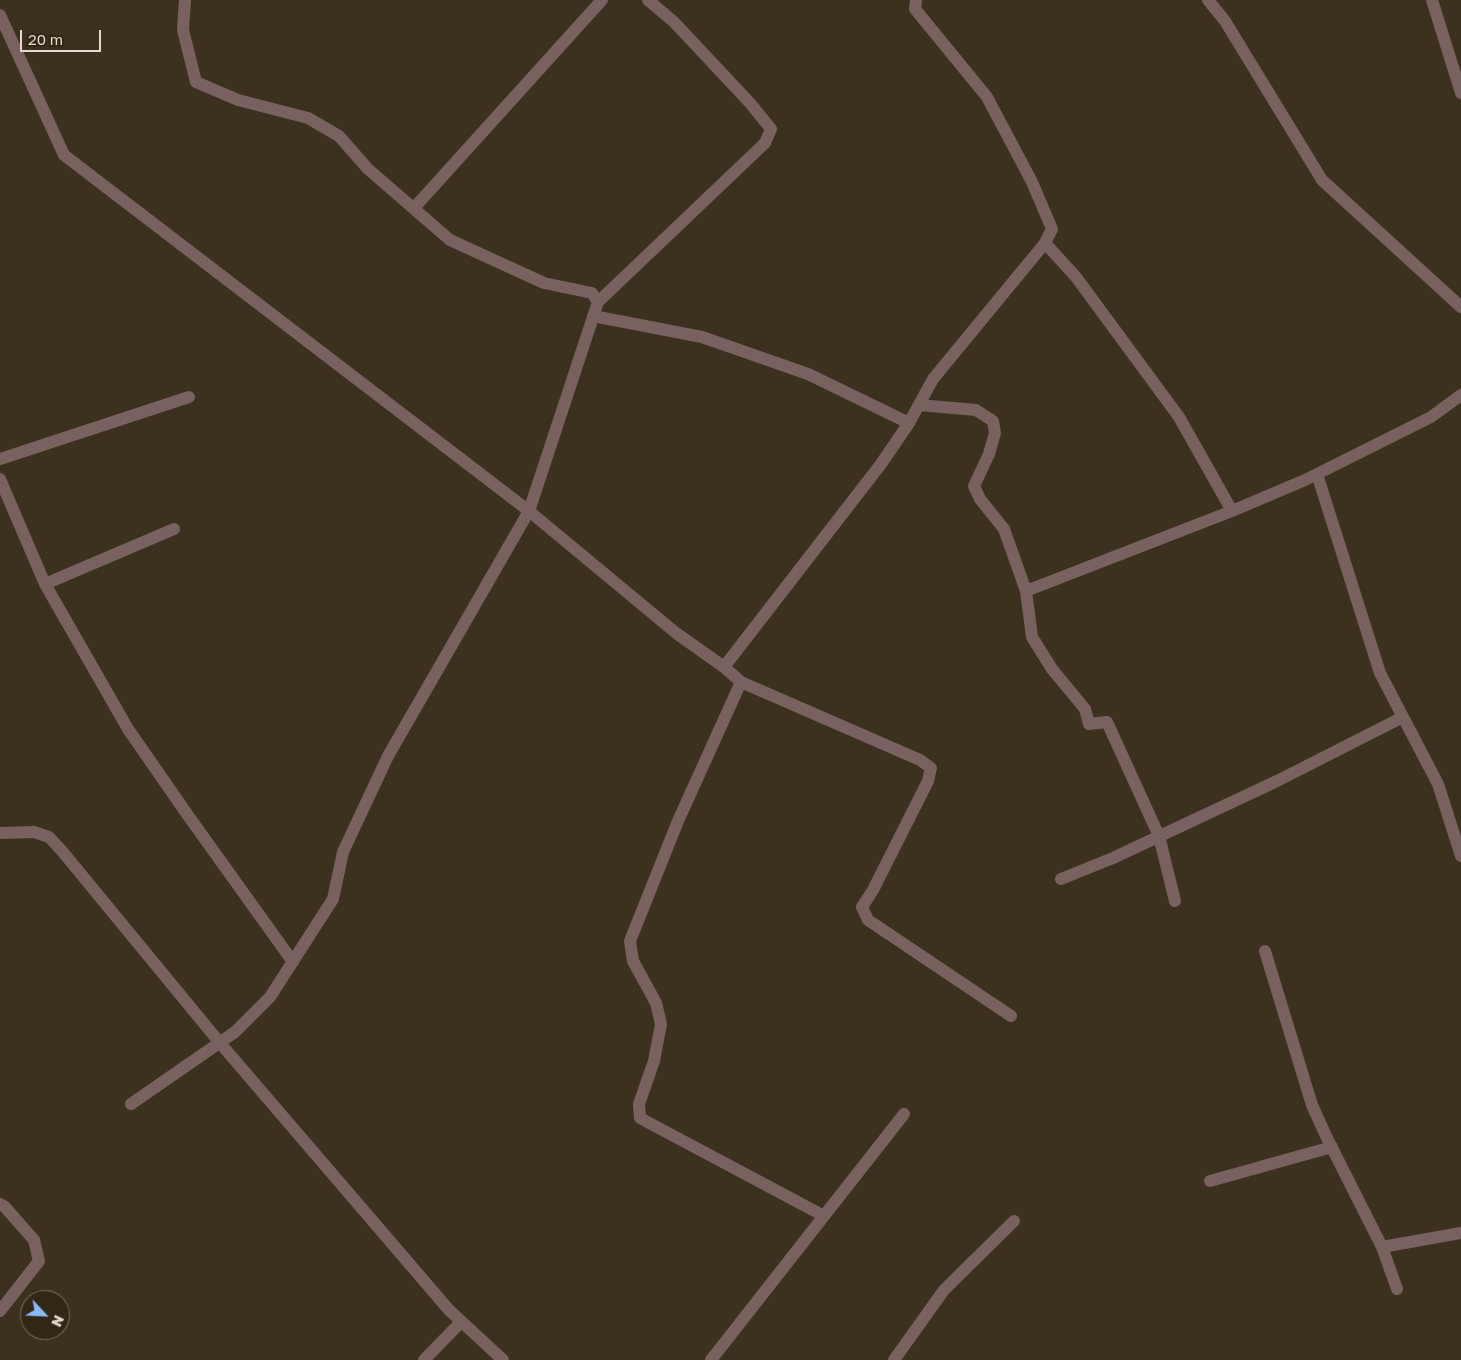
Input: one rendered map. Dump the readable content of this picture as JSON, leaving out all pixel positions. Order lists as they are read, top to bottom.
{
  "scale_bar": "20 m",
  "north": "bottom right"
}
